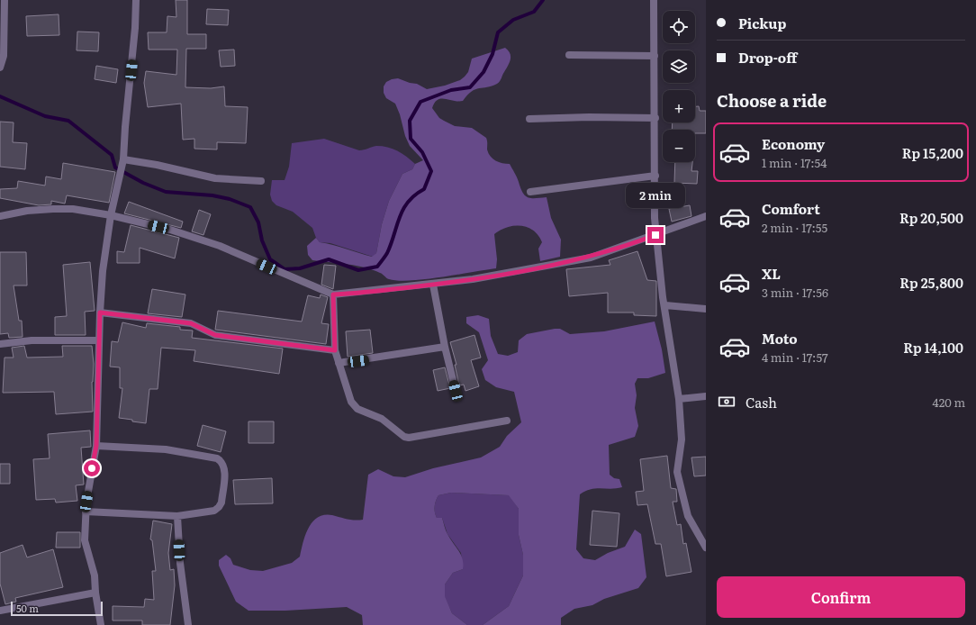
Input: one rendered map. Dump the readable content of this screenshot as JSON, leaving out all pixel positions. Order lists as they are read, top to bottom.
{
  "scale_bar": "50 m",
  "page": {
    "banner": ["Pickup", "Drop-off"],
    "map_buttons": ["+", "−"],
    "heading": "Choose a ride",
    "list": [
      {
        "name": "Economy",
        "note": "1 min · 17:54",
        "value": "Rp 15,200"
      },
      {
        "name": "Comfort",
        "note": "2 min · 17:55",
        "value": "Rp 20,500"
      },
      {
        "name": "XL",
        "note": "3 min · 17:56",
        "value": "Rp 25,800"
      },
      {
        "name": "Moto",
        "note": "4 min · 17:57",
        "value": "Rp 14,100"
      }
    ],
    "bubble": "2 min",
    "pay": ["Cash", "420 m"],
    "buttons": "Confirm",
    "scale": "50 m"
  }
}
